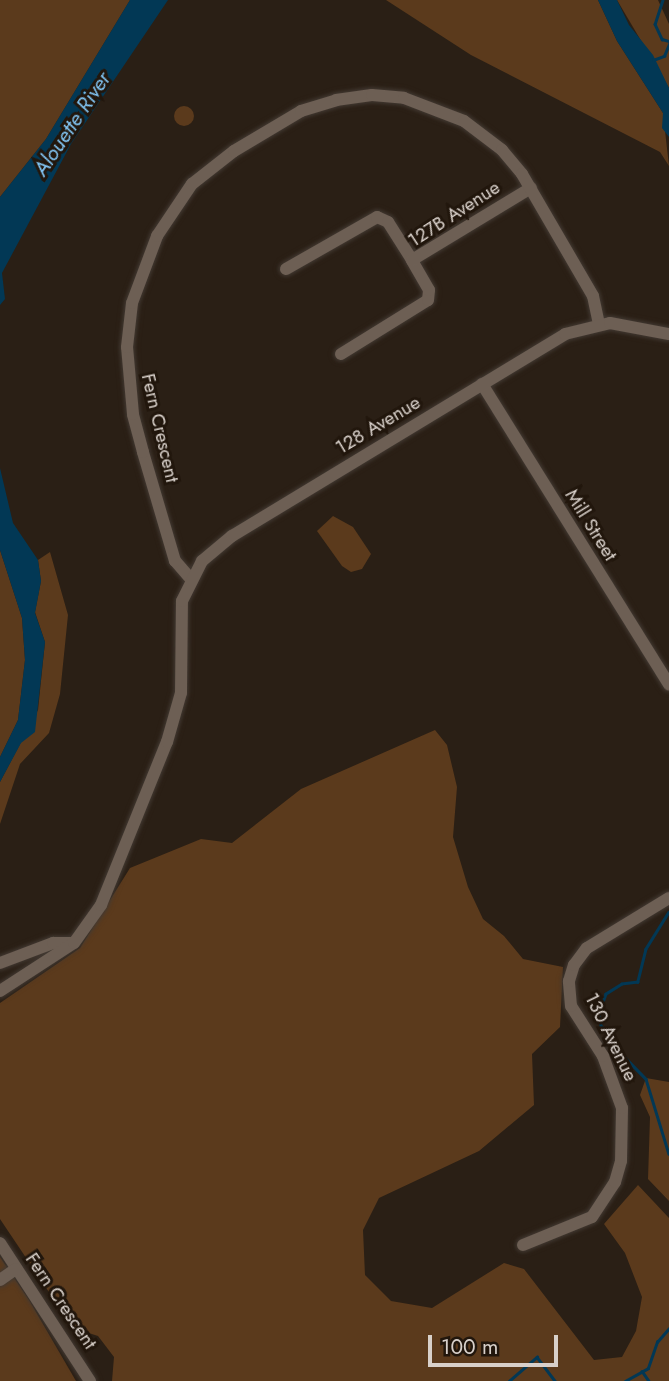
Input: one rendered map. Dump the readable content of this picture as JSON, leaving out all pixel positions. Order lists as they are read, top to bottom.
{
  "streets": {
    "street": [
      "127B Avenue",
      "128 Avenue",
      "Fern Crescent",
      "Mill Street",
      "130 Avenue"
    ]
  },
  "crossings": [
    ["127B Avenue", "Fern Crescent"],
    ["128 Avenue", "Fern Crescent"],
    ["128 Avenue", "Mill Street"]
  ],
  "water": ["Alouette River"],
  "scale_bar": "100 m"
}
